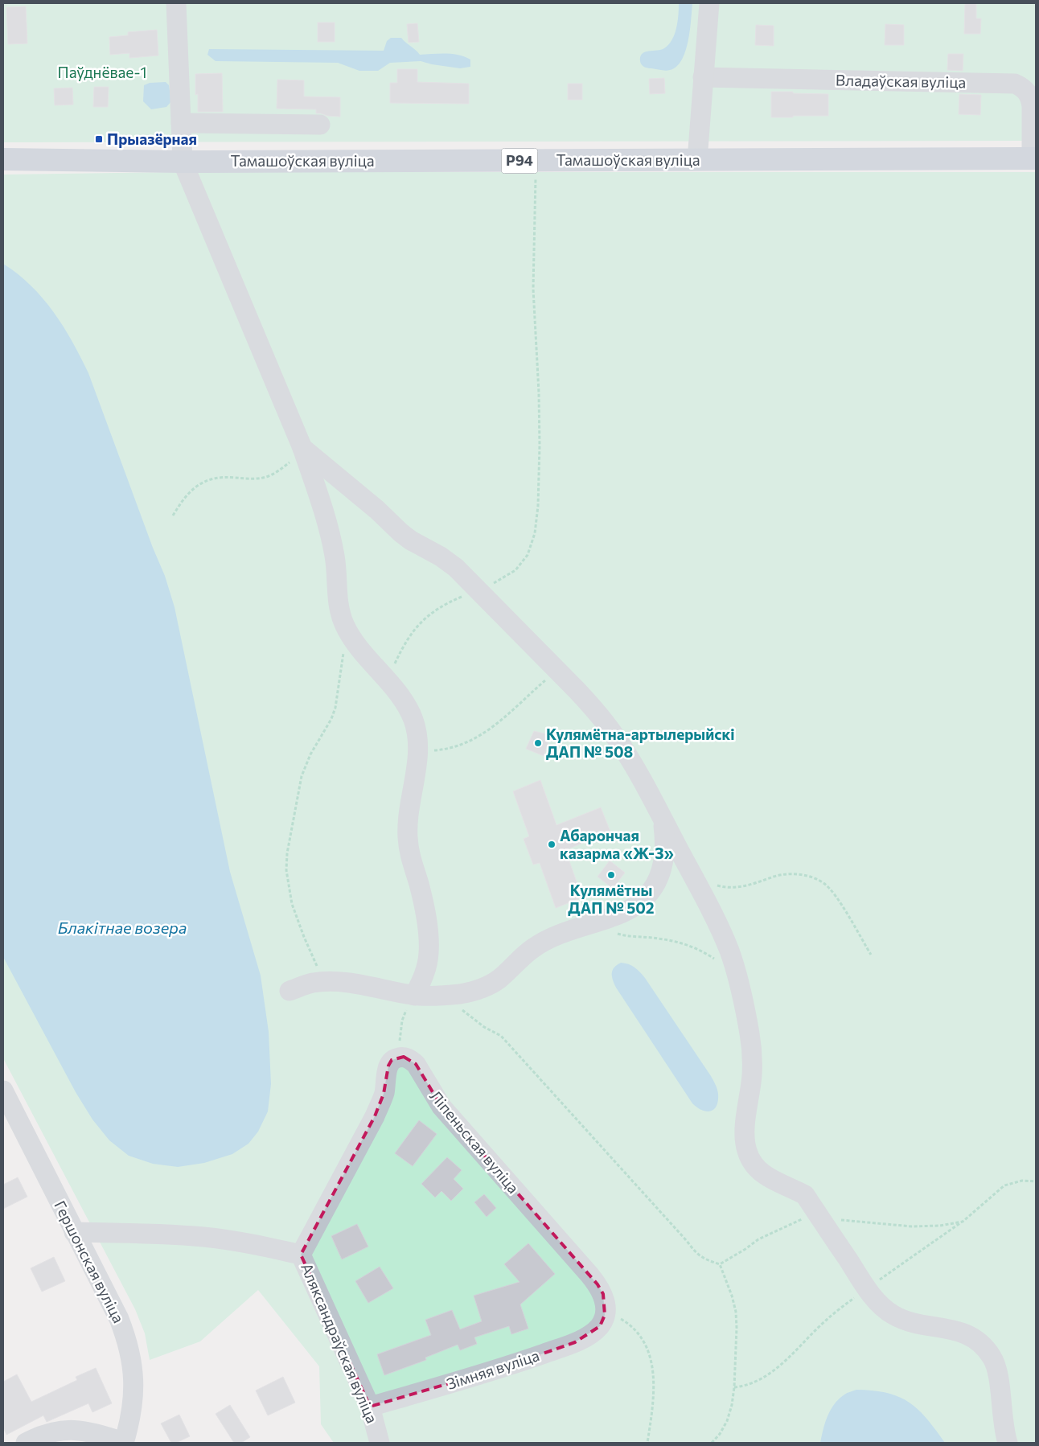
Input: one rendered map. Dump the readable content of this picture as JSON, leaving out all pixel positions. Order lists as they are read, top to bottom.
{
  "streets": {
    "main road": ["Тамашоўская вуліца", "Р94"],
    "street": [
      "Владаўская вуліца",
      "Ліпеньская вуліца",
      "Гершонская вуліца",
      "Аляксандраўская вуліца",
      "Зімняя вуліца"
    ]
  },
  "crossings": [
    ["Владаўская вуліца", "Тамашоўская вуліца"],
    ["Ліпеньская вуліца", "Зімняя вуліца"],
    ["Гершонская вуліца", "Аляксандраўская вуліца"],
    ["Аляксандраўская вуліца", "Зімняя вуліца"]
  ],
  "water": ["Блакітнае возера"],
  "parks": ["Паўднёвае-1"],
  "places": {
    "transit": ["Прыазёрная"],
    "other": ["Кулямётна-артылерыйскі ДАП № 508", "Абарончая казарма «Ж-З»", "Кулямётны ДАП № 502"]
  }
}
